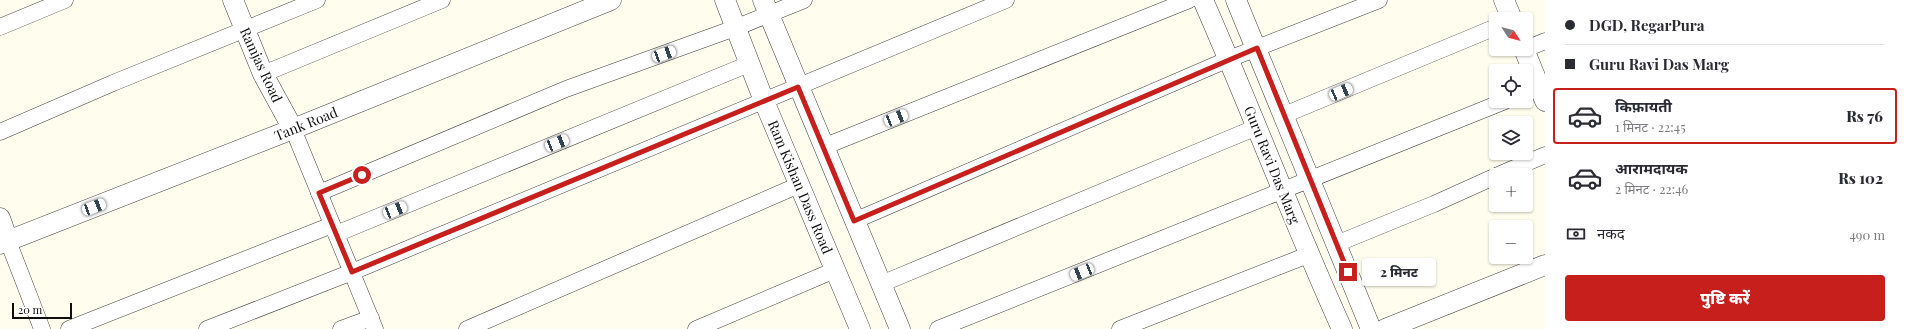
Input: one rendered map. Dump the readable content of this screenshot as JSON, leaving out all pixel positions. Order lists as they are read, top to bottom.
{
  "streets": {
    "street": [
      "Ramjas Road",
      "Tank Road",
      "Guru Ravi Das Marg",
      "Ram Kishan Dass Road"
    ]
  },
  "crossings": [
    ["Ramjas Road", "Tank Road"]
  ],
  "scale_bar": "20 m",
  "north": "bottom right",
  "page": {
    "banner": ["DGD, RegarPura", "Guru Ravi Das Marg"],
    "map_buttons": ["+", "−"],
    "list": [
      {
        "name": "किफ़ायती",
        "note": "1 मिनट · 22:45",
        "value": "Rs 76"
      },
      {
        "name": "आरामदायक",
        "note": "2 मिनट · 22:46",
        "value": "Rs 102"
      }
    ],
    "pay": ["नकद", "490 m"],
    "bubble": "2 मिनट",
    "buttons": "पुष्टि करें",
    "scale": "20 m"
  }
}
